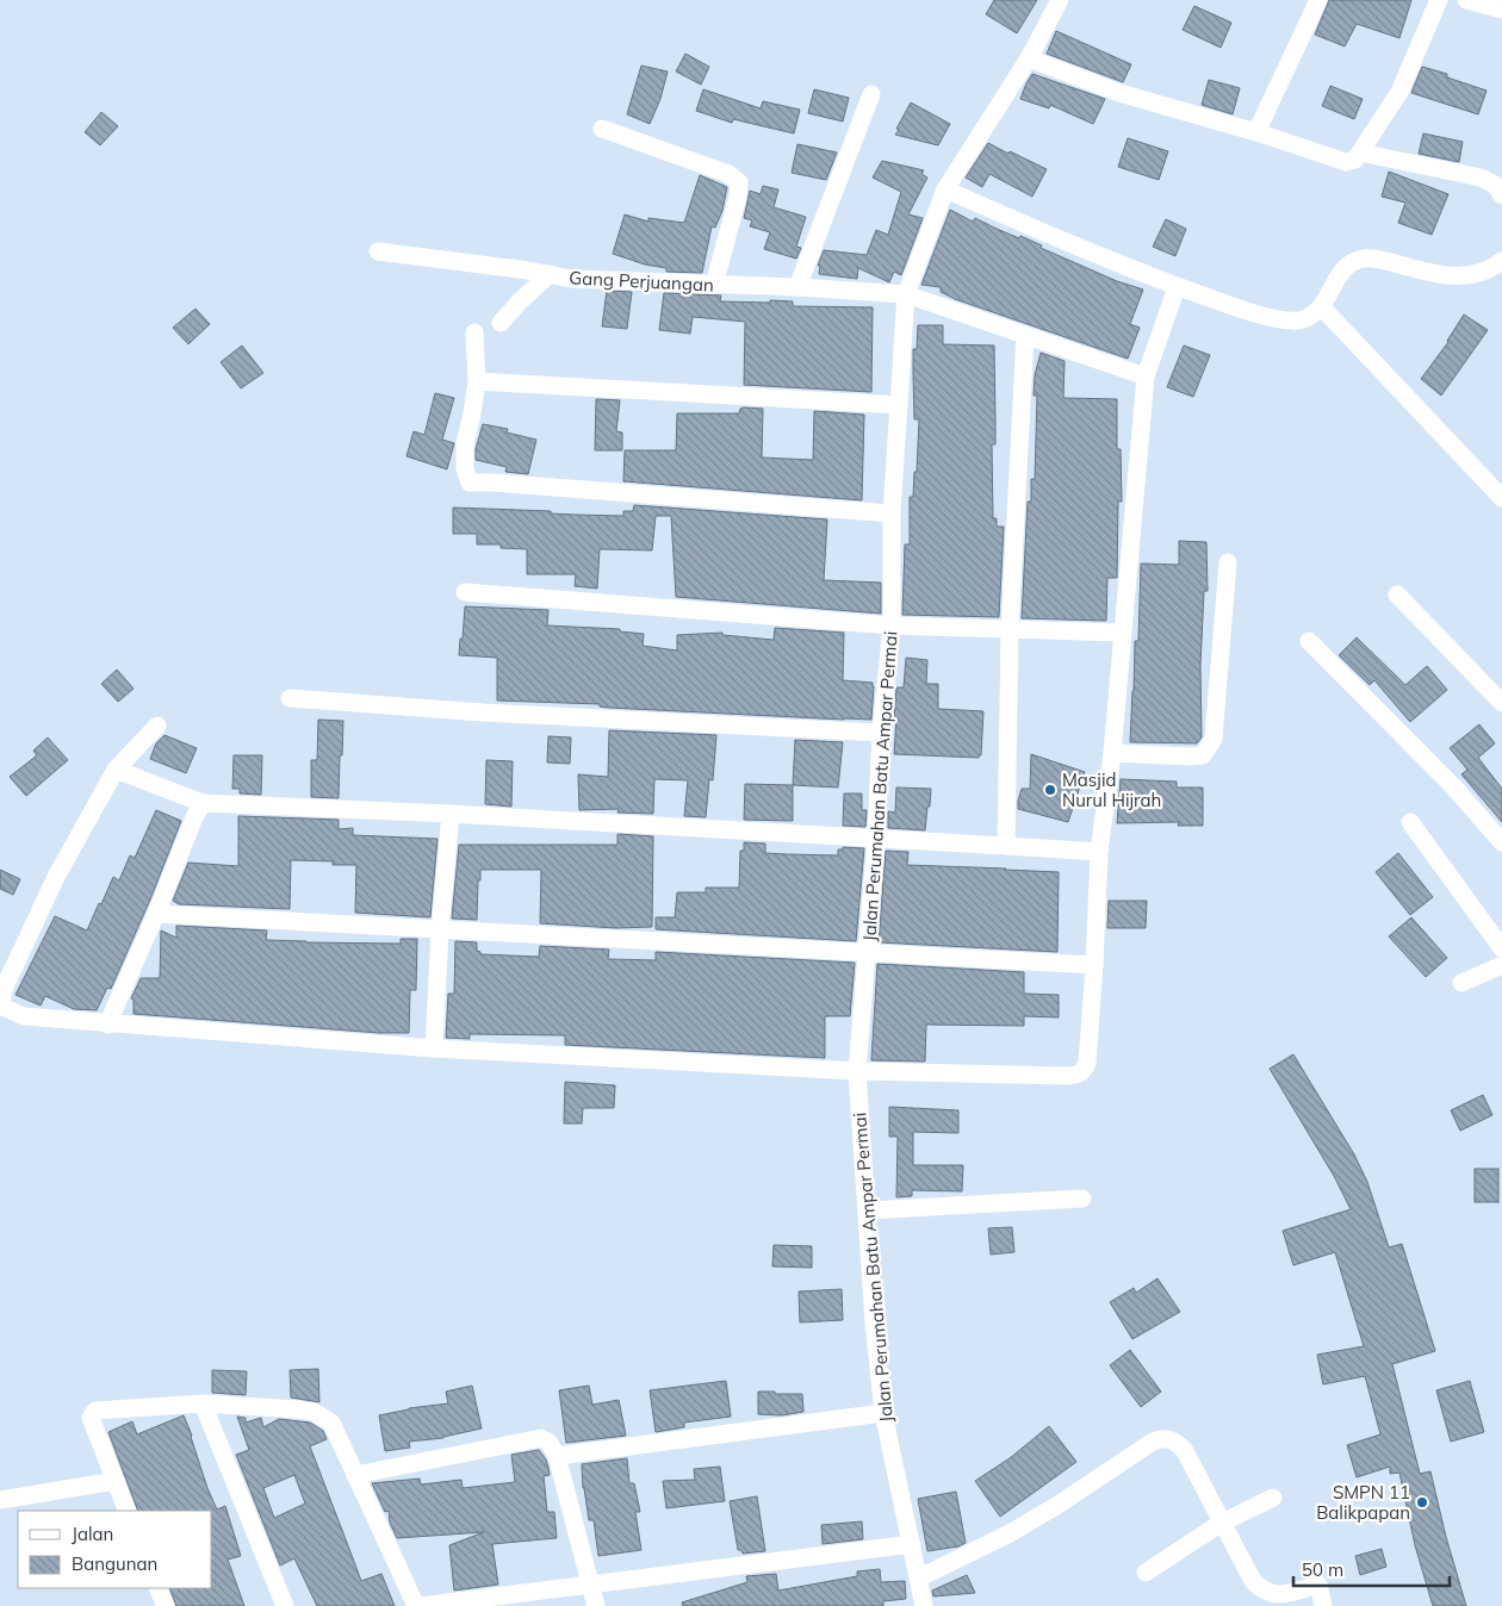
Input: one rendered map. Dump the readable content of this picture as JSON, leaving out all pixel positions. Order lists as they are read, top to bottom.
{
  "streets": {
    "street": ["Gang Perjuangan", "Jalan Perumahan Batu Ampar Permai"]
  },
  "crossings": [
    ["Gang Perjuangan", "Jalan Perumahan Batu Ampar Permai"]
  ],
  "places": ["Masjid Nurul Hijrah", "SMPN 11 Balikpapan"],
  "legend": ["Jalan", "Bangunan"],
  "scale_bar": "50 m"
}
